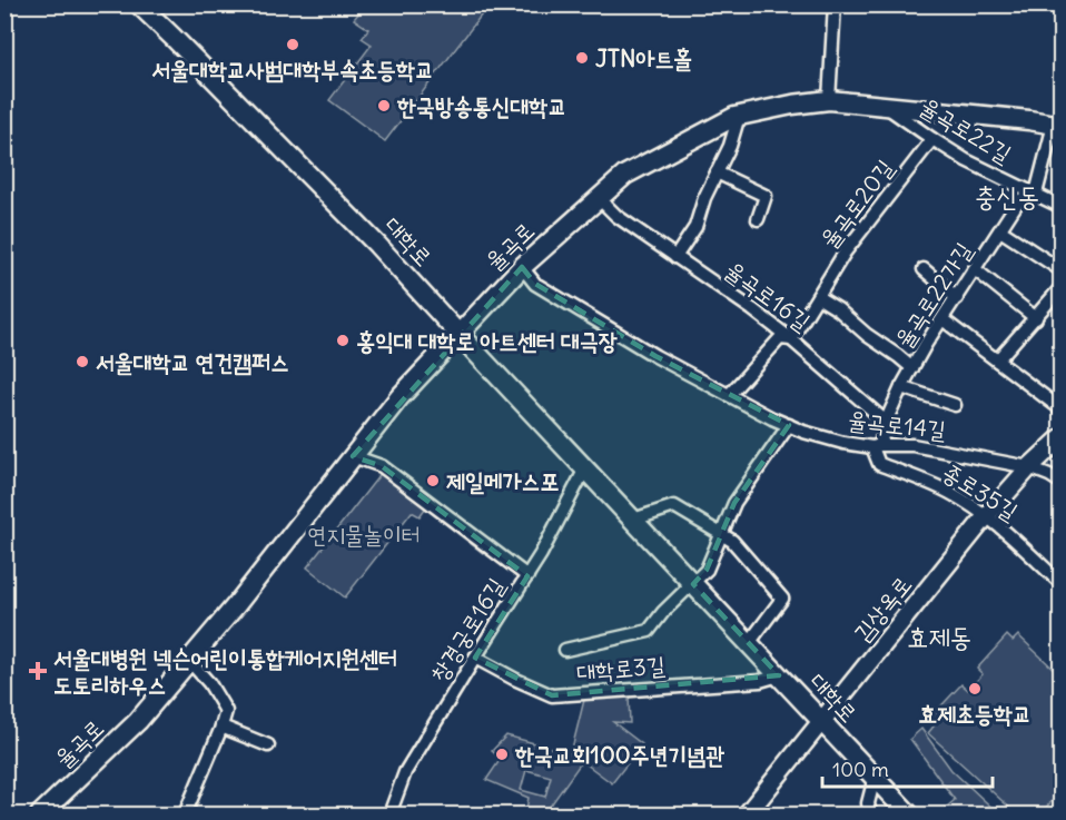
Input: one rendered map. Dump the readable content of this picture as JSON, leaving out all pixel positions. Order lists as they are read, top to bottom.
{
  "streets": {
    "main road": ["대학로", "율곡로"],
    "street": [
      "율곡로22길",
      "율곡로20길",
      "율곡로22가길",
      "율곡로16길",
      "율곡로14길",
      "종로35길",
      "김상옥로",
      "창경궁로16길",
      "대학로3길"
    ]
  },
  "crossings": [
    ["율곡로22길", "율곡로20길"],
    ["율곡로22길", "율곡로"],
    ["율곡로22길", "율곡로22가길"],
    ["율곡로20길", "율곡로16길"],
    ["대학로", "율곡로"],
    ["대학로", "김상옥로"],
    ["대학로", "창경궁로16길"],
    ["대학로", "대학로3길"],
    ["율곡로", "율곡로22가길"],
    ["율곡로", "율곡로16길"],
    ["율곡로", "율곡로14길"],
    ["율곡로22가길", "율곡로16길"],
    ["율곡로14길", "종로35길"],
    ["율곡로14길", "김상옥로"],
    ["종로35길", "김상옥로"],
    ["창경궁로16길", "대학로3길"]
  ],
  "districts": ["충신동", "효제동"],
  "parks": ["연지물놀이터"],
  "places": {
    "other": [
      "서울대학교사범대학부속초등학교",
      "JTN아트홀",
      "한국방송통신대학교",
      "홍익대 대학로 아트센터 대극장",
      "서울대학교 연건캠퍼스",
      "제일메가스포",
      "효제초등학교",
      "한국교회100주년기념관"
    ],
    "health": ["서울대병원 넥슨어린이통합케어지원센터 도토리하우스"]
  },
  "scale_bar": "100 m"
}
